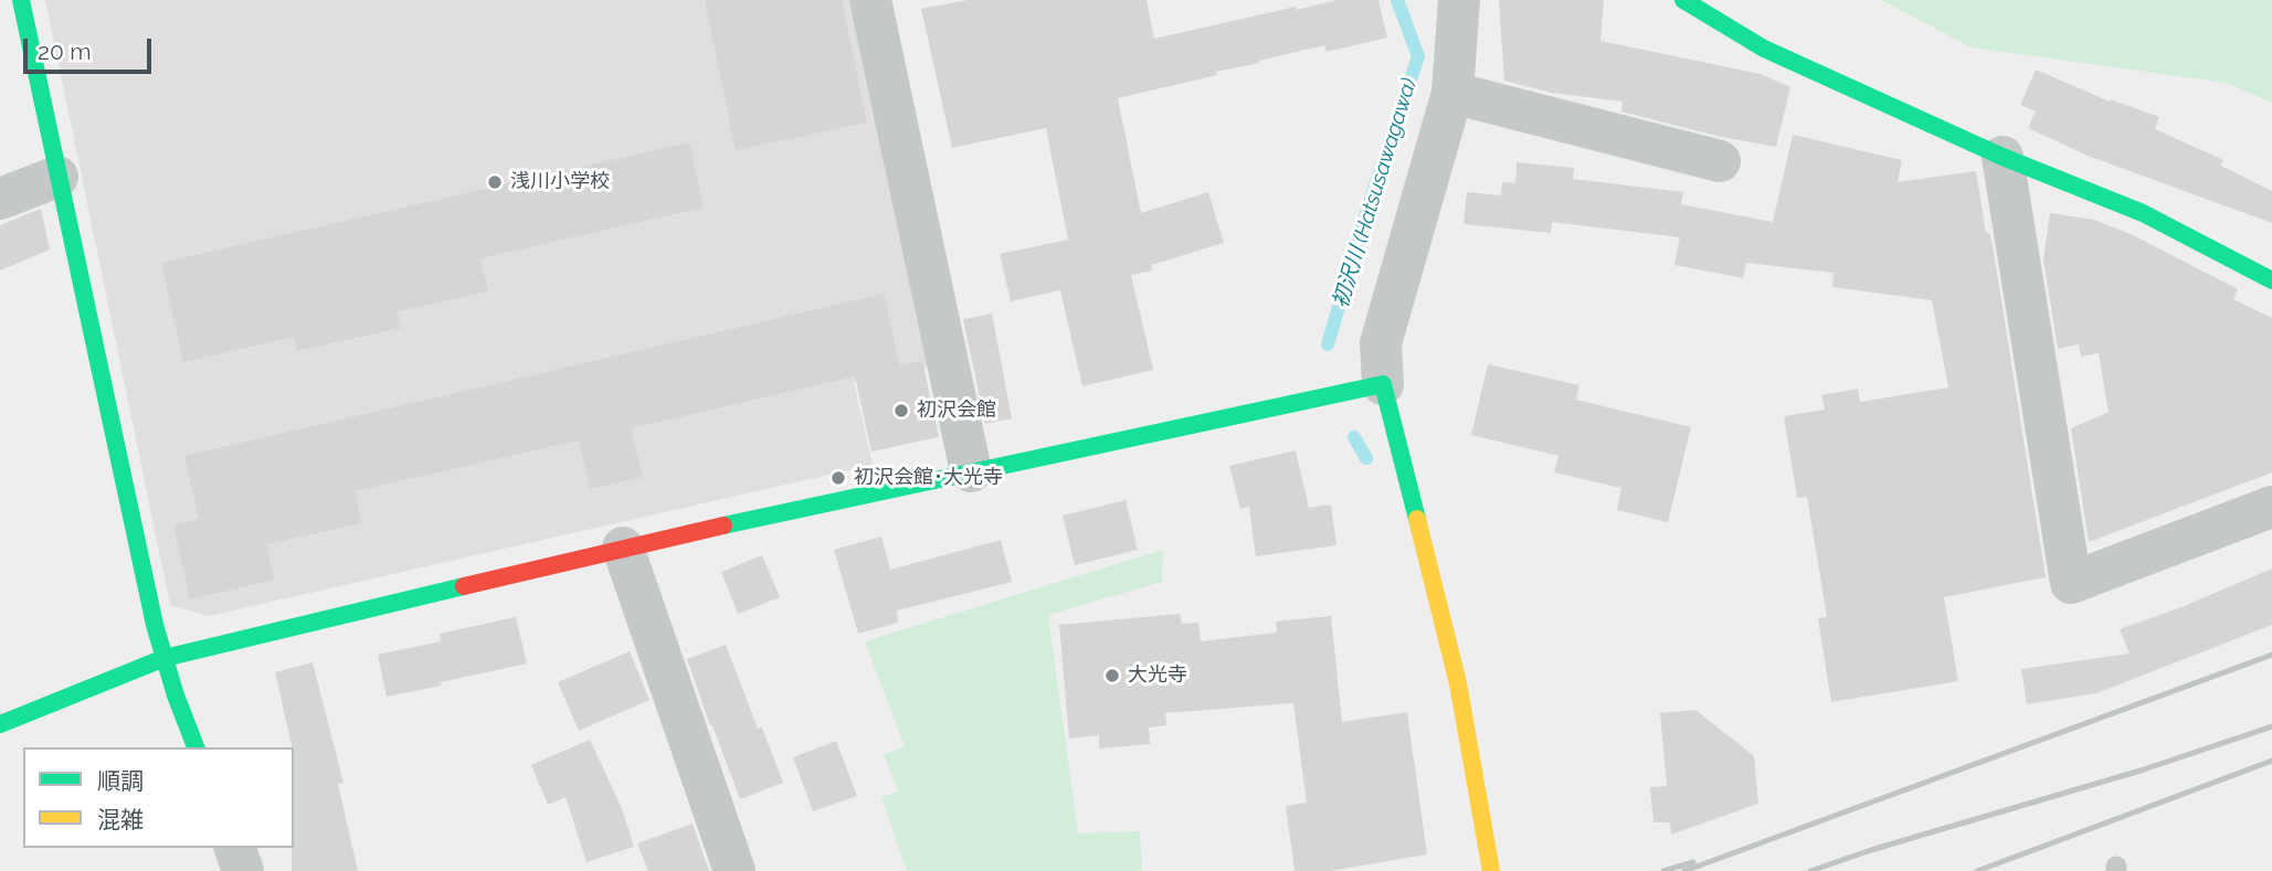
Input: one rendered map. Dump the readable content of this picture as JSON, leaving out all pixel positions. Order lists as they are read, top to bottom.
{
  "water": ["初沢川 (Hatsusawagawa)"],
  "places": [
    "浅川小学校",
    "初沢会館",
    "初沢会館･大光寺",
    "大光寺"
  ],
  "legend": ["順調", "混雑"],
  "scale_bar": "20 m"
}
